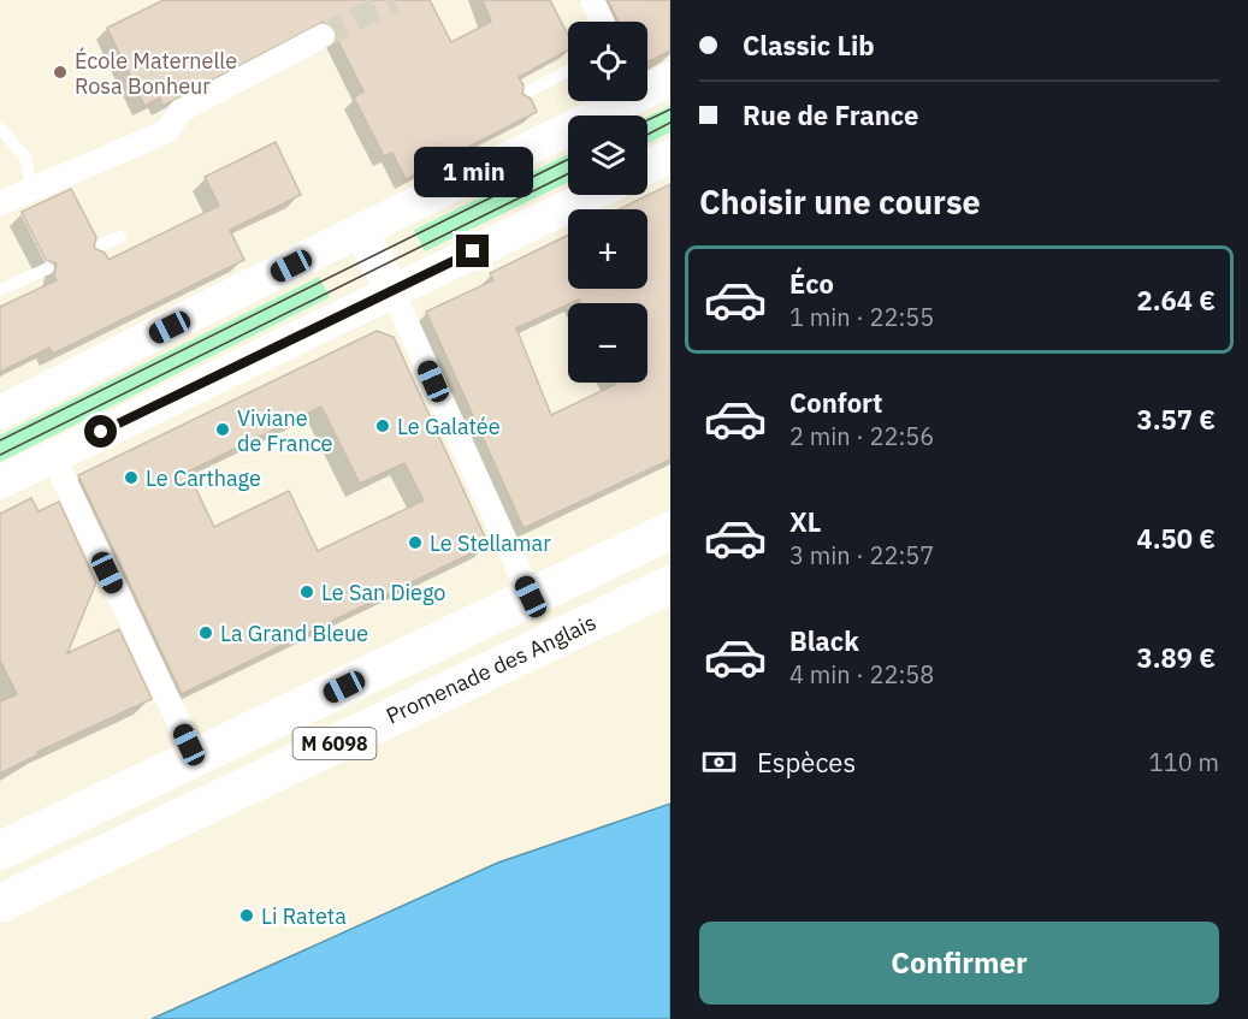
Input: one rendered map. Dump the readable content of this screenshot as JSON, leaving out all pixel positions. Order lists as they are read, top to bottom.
{
  "streets": {
    "main road": ["Promenade des Anglais", "M 6098"]
  },
  "places": [
    "École Maternelle Rosa Bonheur",
    "Le Galatée",
    "Viviane de France",
    "Le Carthage",
    "Le Stellamar",
    "Le San Diego",
    "La Grand Bleue",
    "Li Rateta"
  ],
  "page": {
    "banner": ["Classic Lib", "Rue de France"],
    "map_buttons": ["+", "−"],
    "bubble": "1 min",
    "heading": "Choisir une course",
    "list": [
      {
        "name": "Éco",
        "note": "1 min · 22:55",
        "value": "2.64 €"
      },
      {
        "name": "Confort",
        "note": "2 min · 22:56",
        "value": "3.57 €"
      },
      {
        "name": "XL",
        "note": "3 min · 22:57",
        "value": "4.50 €"
      },
      {
        "name": "Black",
        "note": "4 min · 22:58",
        "value": "3.89 €"
      }
    ],
    "pay": ["Espèces", "110 m"],
    "buttons": "Confirmer"
  }
}
